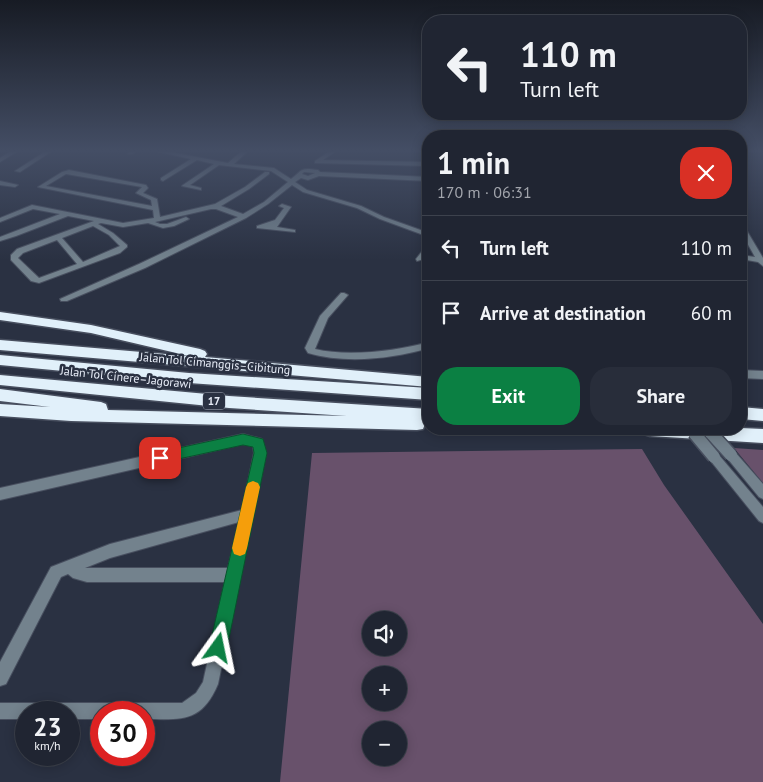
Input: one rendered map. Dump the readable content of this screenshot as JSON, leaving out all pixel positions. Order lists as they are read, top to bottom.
{
  "streets": {
    "highway": ["Jalan Tol Cimanggis–Cibitung", "Jalan Tol Cinere–Jagorawi", "17"]
  },
  "page": {
    "turn": ["110 m", "Turn left"],
    "heading": ["1 min", "170 m · 06:31"],
    "list": [
      {
        "name": "Turn left",
        "value": "110 m"
      },
      {
        "name": "Arrive at destination",
        "value": "60 m"
      }
    ],
    "buttons": ["Exit", "Share"],
    "map_buttons": ["+", "−"],
    "speed": "23 km/h",
    "limit": "30"
  }
}
